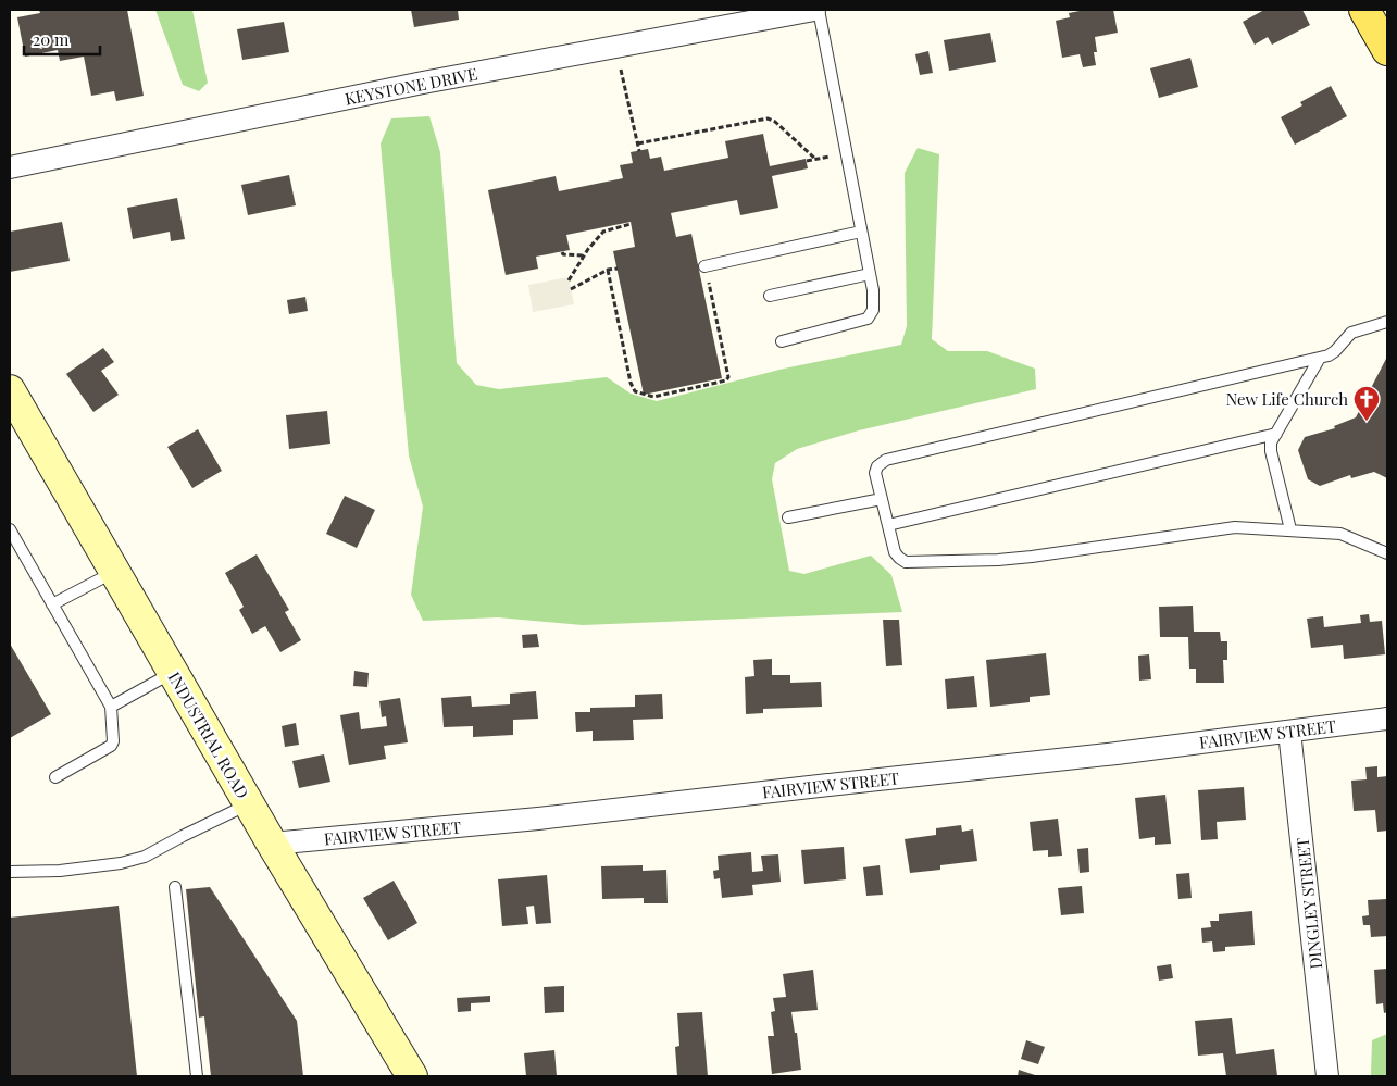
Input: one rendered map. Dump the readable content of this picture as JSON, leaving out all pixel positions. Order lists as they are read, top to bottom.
{
  "streets": {
    "street": [
      "KEYSTONE DRIVE",
      "FAIRVIEW STREET",
      "INDUSTRIAL ROAD",
      "DINGLEY STREET"
    ]
  },
  "crossings": [
    ["FAIRVIEW STREET", "INDUSTRIAL ROAD"],
    ["FAIRVIEW STREET", "DINGLEY STREET"]
  ],
  "places": {
    "church": ["New Life Church"]
  },
  "scale_bar": "20 m"
}
